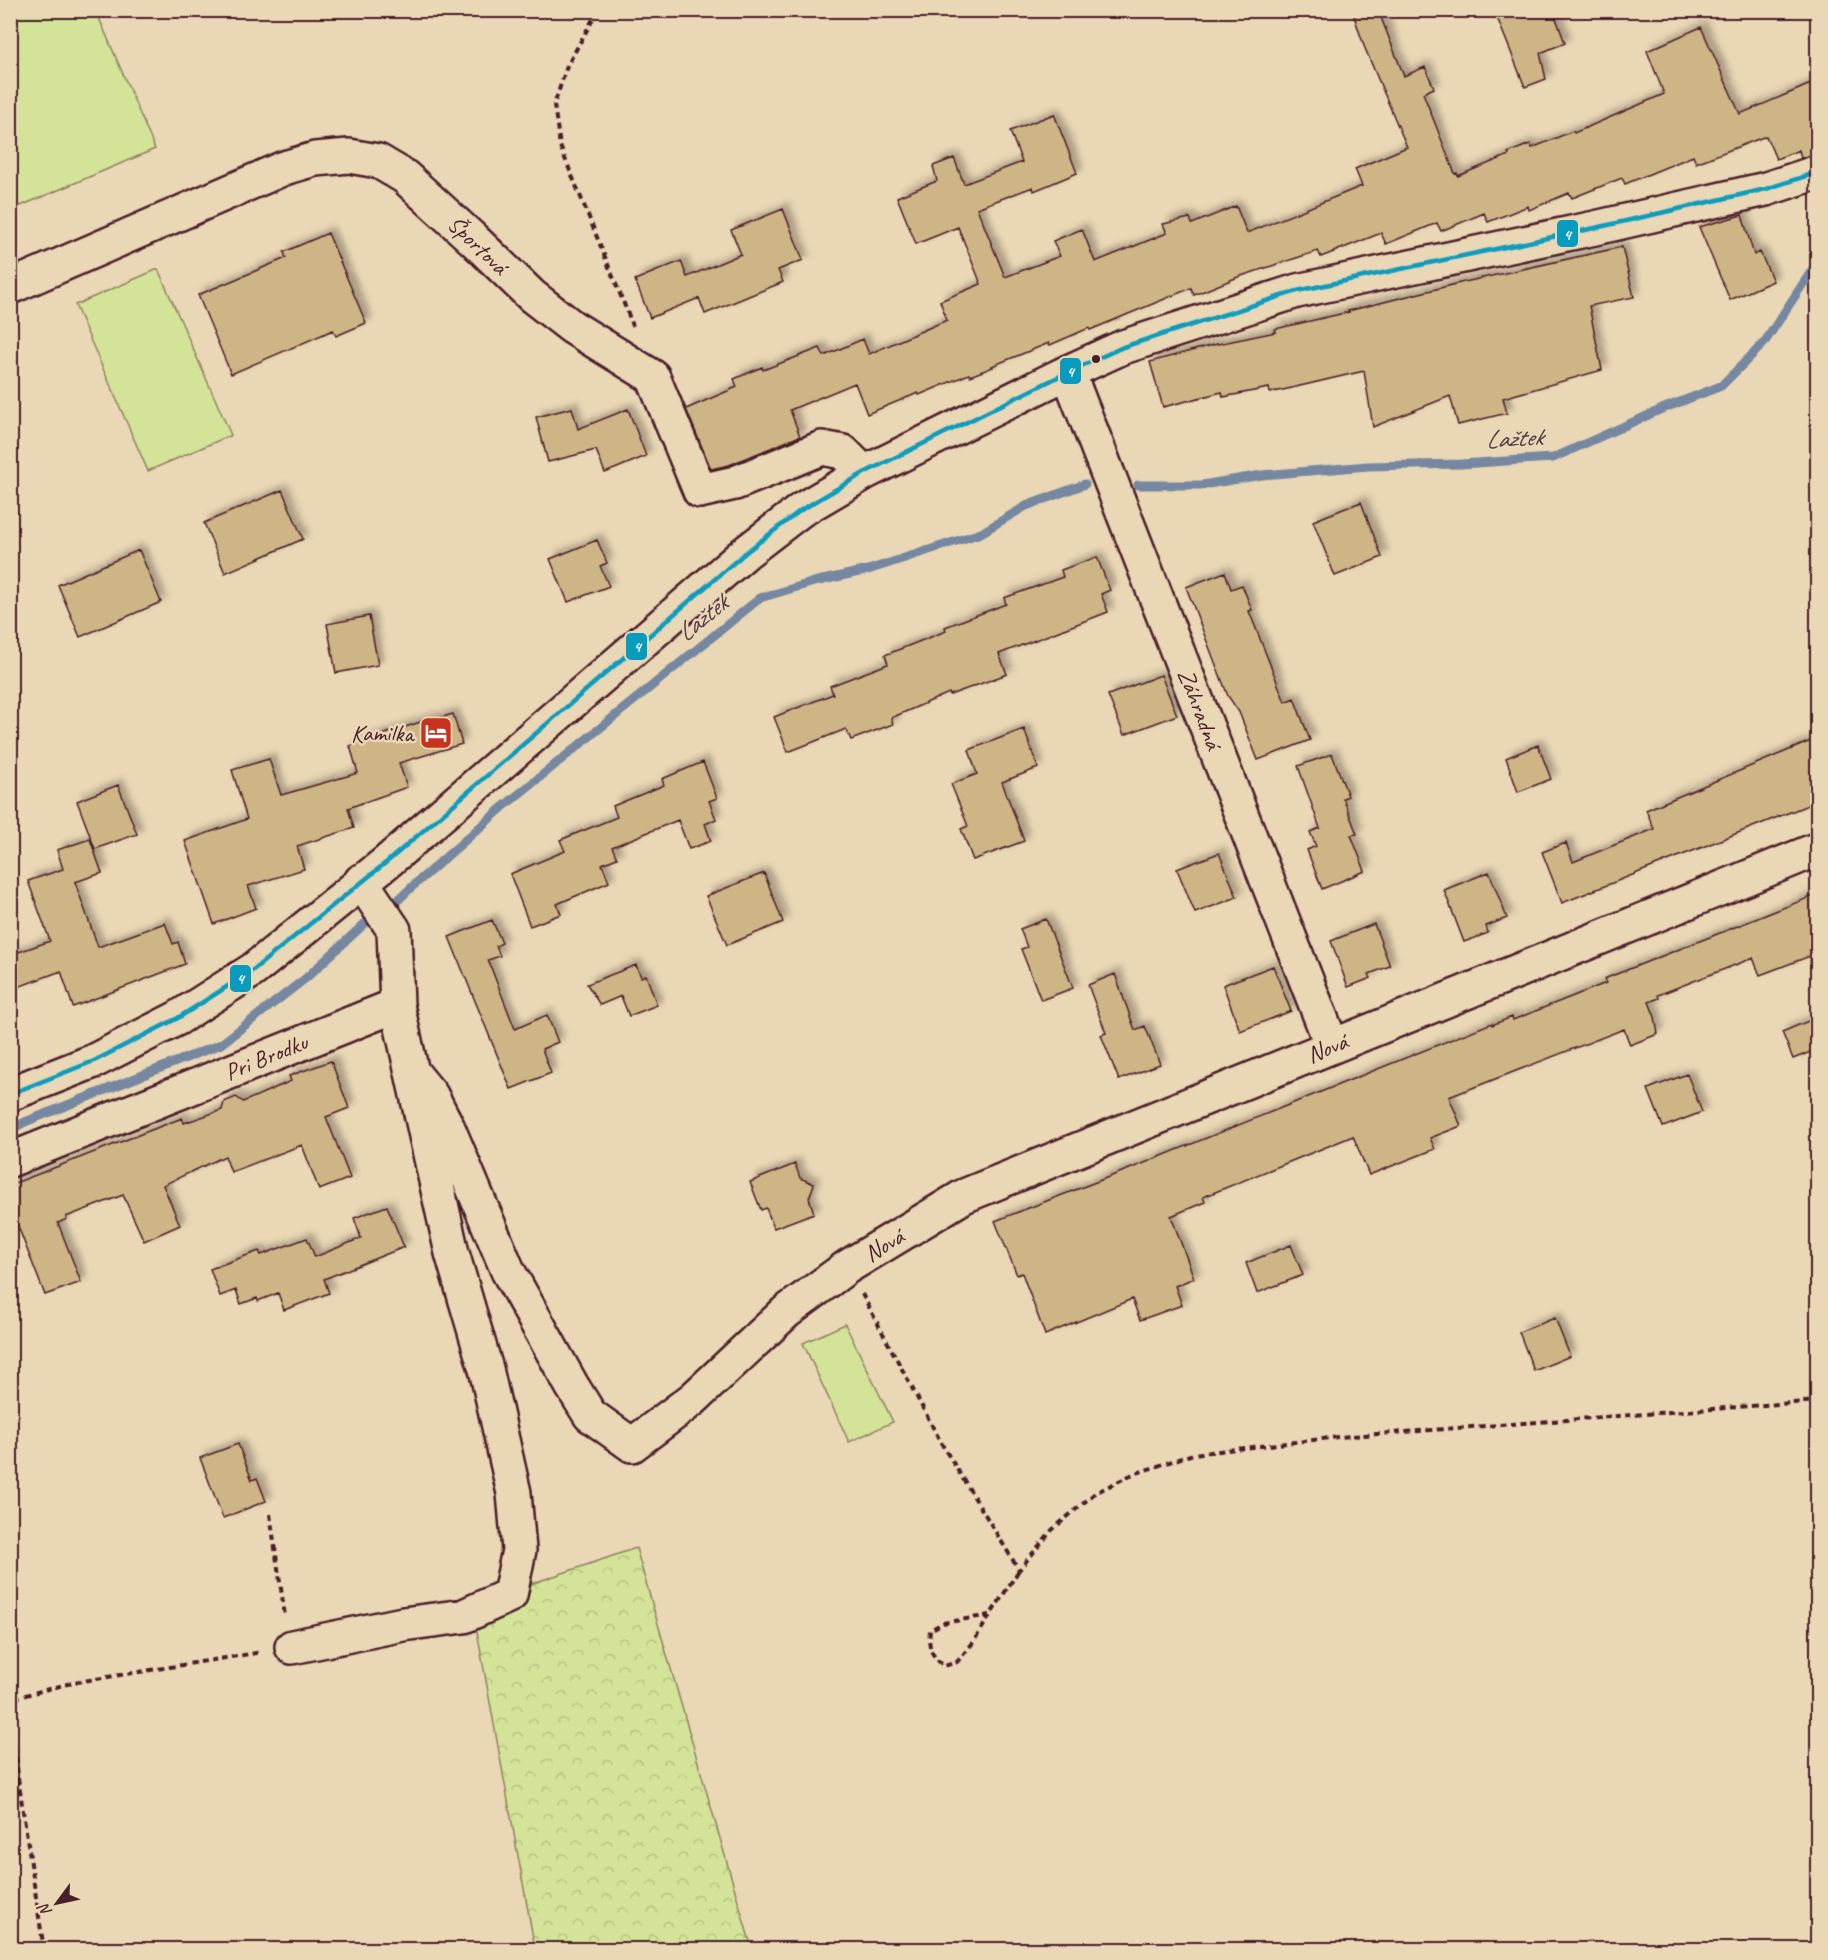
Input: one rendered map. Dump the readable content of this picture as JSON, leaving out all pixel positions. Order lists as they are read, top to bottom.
{
  "streets": {
    "street": [
      "Športová",
      "Záhradná",
      "Nová",
      "Pri Brodku"
    ]
  },
  "crossings": [
    ["Záhradná", "Nová"]
  ],
  "water": ["Lažtek"],
  "places": {
    "hotel": ["Kamilka"]
  },
  "lines": ["transit line 4"],
  "north": "bottom left"
}
